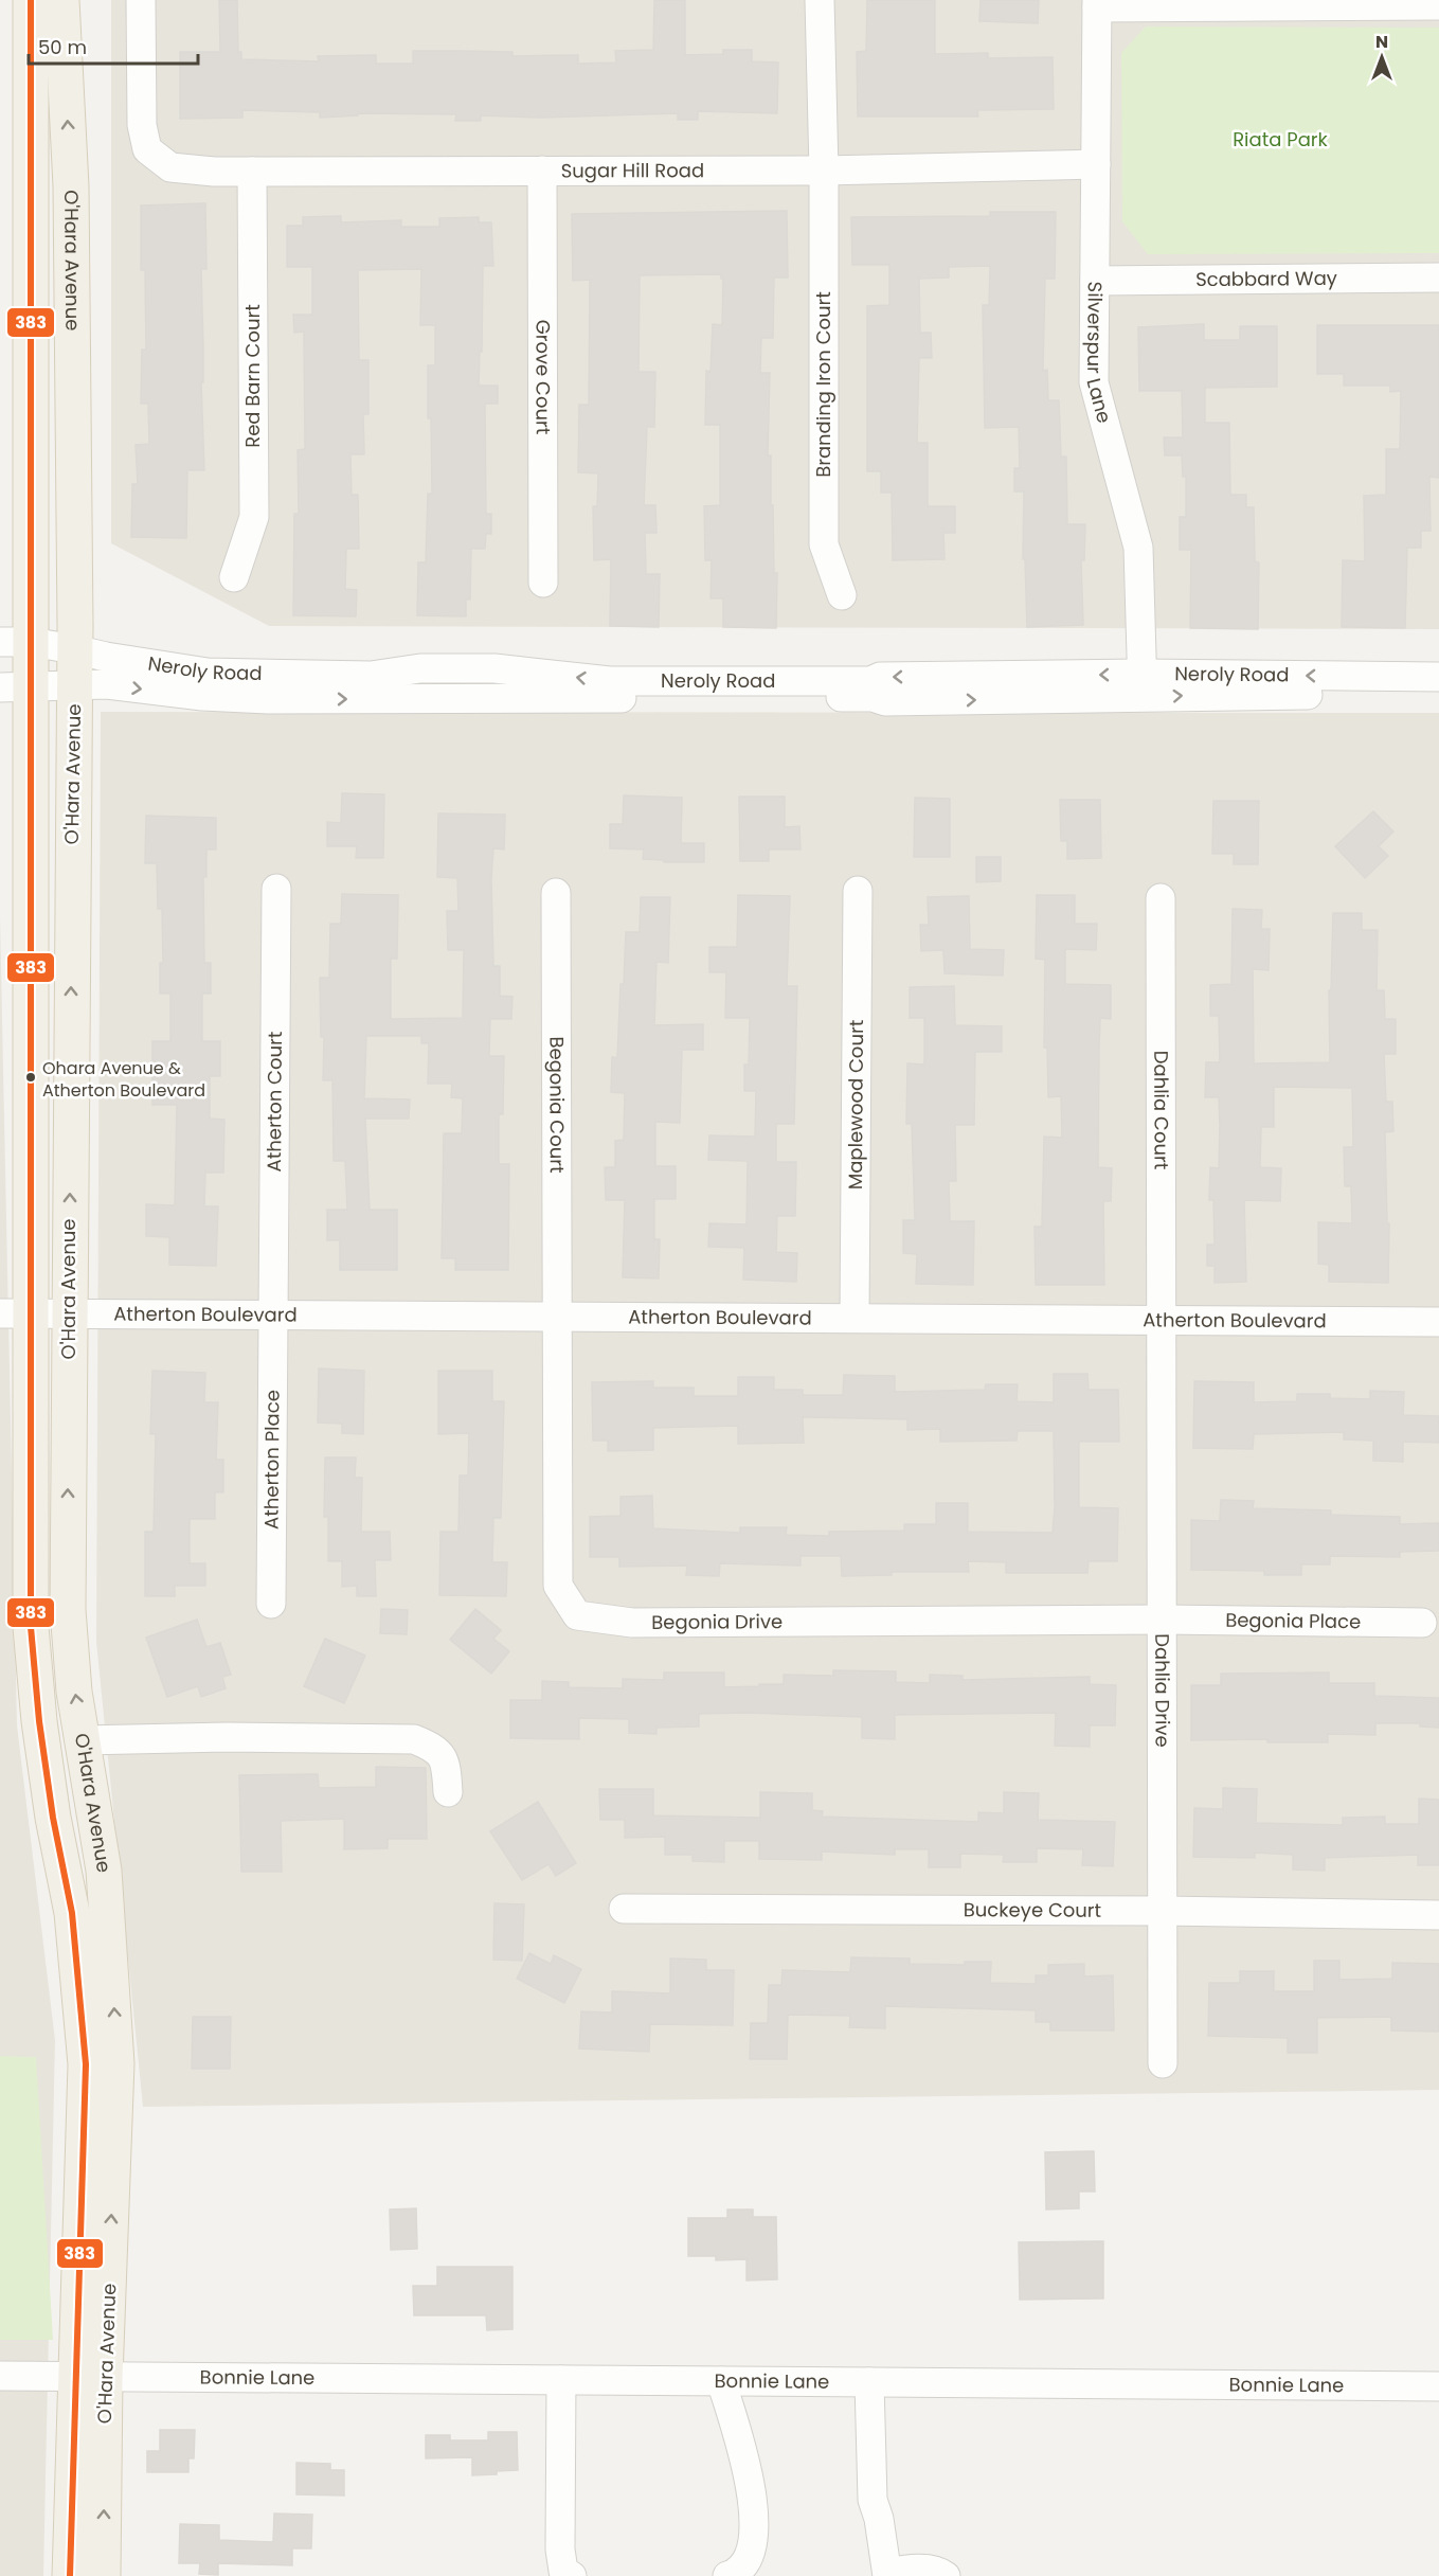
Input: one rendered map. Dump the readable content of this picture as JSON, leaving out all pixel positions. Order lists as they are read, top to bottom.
{
  "streets": {
    "main road": ["O'Hara Avenue"],
    "street": [
      "Sugar Hill Road",
      "Scabbard Way",
      "Silverspur Lane",
      "Red Barn Court",
      "Grove Court",
      "Branding Iron Court",
      "Neroly Road",
      "Atherton Court",
      "Begonia Court",
      "Maplewood Court",
      "Dahlia Court",
      "Atherton Boulevard",
      "Atherton Place",
      "Begonia Drive",
      "Begonia Place",
      "Dahlia Drive",
      "Buckeye Court",
      "Bonnie Lane"
    ]
  },
  "crossings": [
    ["Sugar Hill Road", "Silverspur Lane"],
    ["Sugar Hill Road", "Red Barn Court"],
    ["Sugar Hill Road", "Grove Court"],
    ["Sugar Hill Road", "Branding Iron Court"],
    ["O'Hara Avenue", "Neroly Road"],
    ["O'Hara Avenue", "Atherton Boulevard"],
    ["O'Hara Avenue", "Bonnie Lane"],
    ["Scabbard Way", "Silverspur Lane"],
    ["Silverspur Lane", "Neroly Road"],
    ["Atherton Court", "Atherton Boulevard"],
    ["Atherton Court", "Atherton Place"],
    ["Begonia Court", "Atherton Boulevard"],
    ["Begonia Court", "Begonia Drive"],
    ["Maplewood Court", "Atherton Boulevard"],
    ["Dahlia Court", "Atherton Boulevard"],
    ["Dahlia Court", "Dahlia Drive"],
    ["Atherton Boulevard", "Atherton Place"],
    ["Atherton Boulevard", "Begonia Drive"],
    ["Atherton Boulevard", "Dahlia Drive"],
    ["Begonia Drive", "Begonia Place"],
    ["Begonia Drive", "Dahlia Drive"],
    ["Begonia Place", "Dahlia Drive"],
    ["Dahlia Drive", "Buckeye Court"]
  ],
  "parks": ["Riata Park"],
  "places": ["Ohara Avenue & Atherton Boulevard"],
  "lines": ["transit line 383"],
  "scale_bar": "50 m",
  "north": "top"
}
